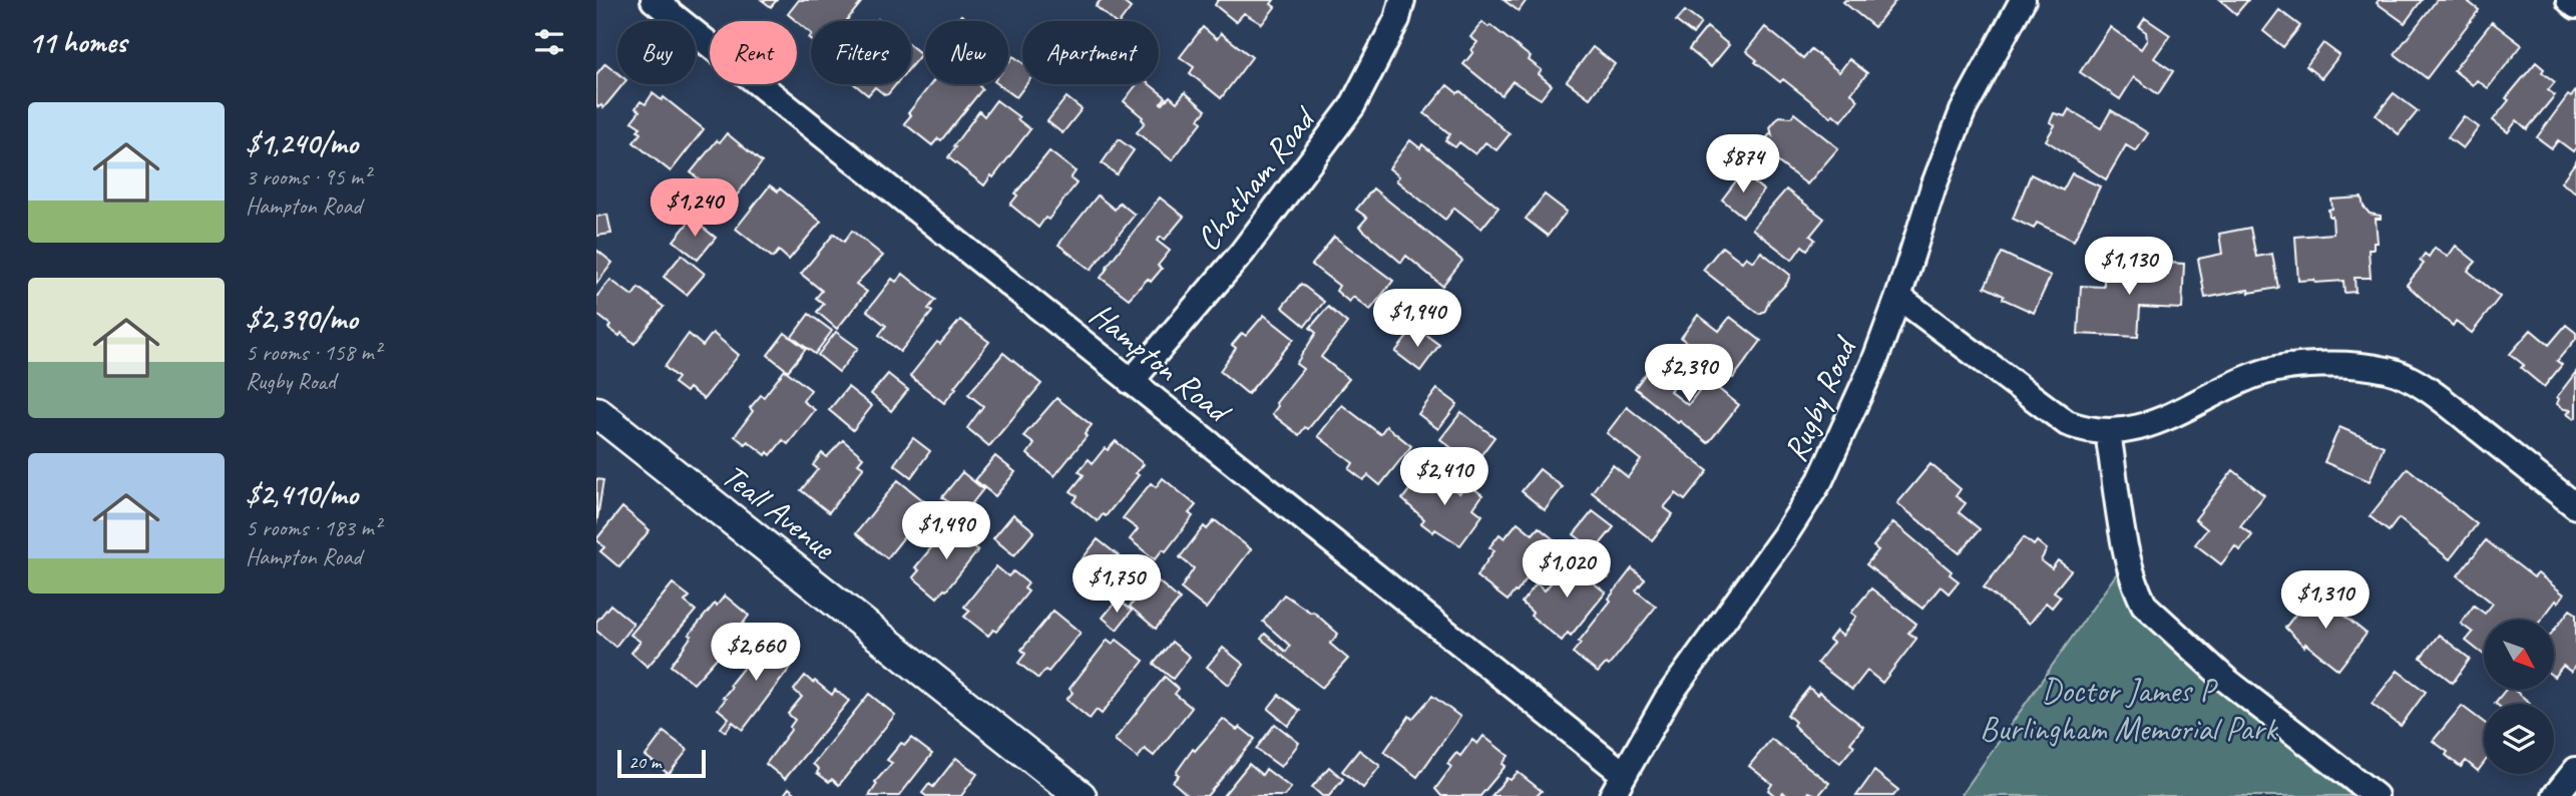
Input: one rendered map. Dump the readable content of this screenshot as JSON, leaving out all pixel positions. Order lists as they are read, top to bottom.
{
  "streets": {
    "street": [
      "Chatham Road",
      "Hampton Road",
      "Rugby Road",
      "Teall Avenue"
    ]
  },
  "crossings": [
    ["Chatham Road", "Hampton Road"],
    ["Hampton Road", "Rugby Road"]
  ],
  "parks": ["Doctor James P Burlingham Memorial Park"],
  "scale_bar": "20 m",
  "north": "bottom right",
  "page": {
    "heading": "11 homes",
    "chip": [
      "Buy",
      "Rent",
      "Filters",
      "New",
      "Apartment"
    ],
    "list": [
      {
        "name": "$1,240/mo",
        "note": "3 rooms · 95 m² · Hampton Road"
      },
      {
        "name": "$2,390/mo",
        "note": "5 rooms · 158 m² · Rugby Road"
      },
      {
        "name": "$2,410/mo",
        "note": "5 rooms · 183 m² · Hampton Road"
      }
    ],
    "price": [
      "$874",
      "$1,240",
      "$1,130",
      "$1,940",
      "$2,390",
      "$2,410",
      "$1,490",
      "$1,020",
      "$1,750",
      "$1,310",
      "$2,660"
    ],
    "scale": "20 m"
  }
}
